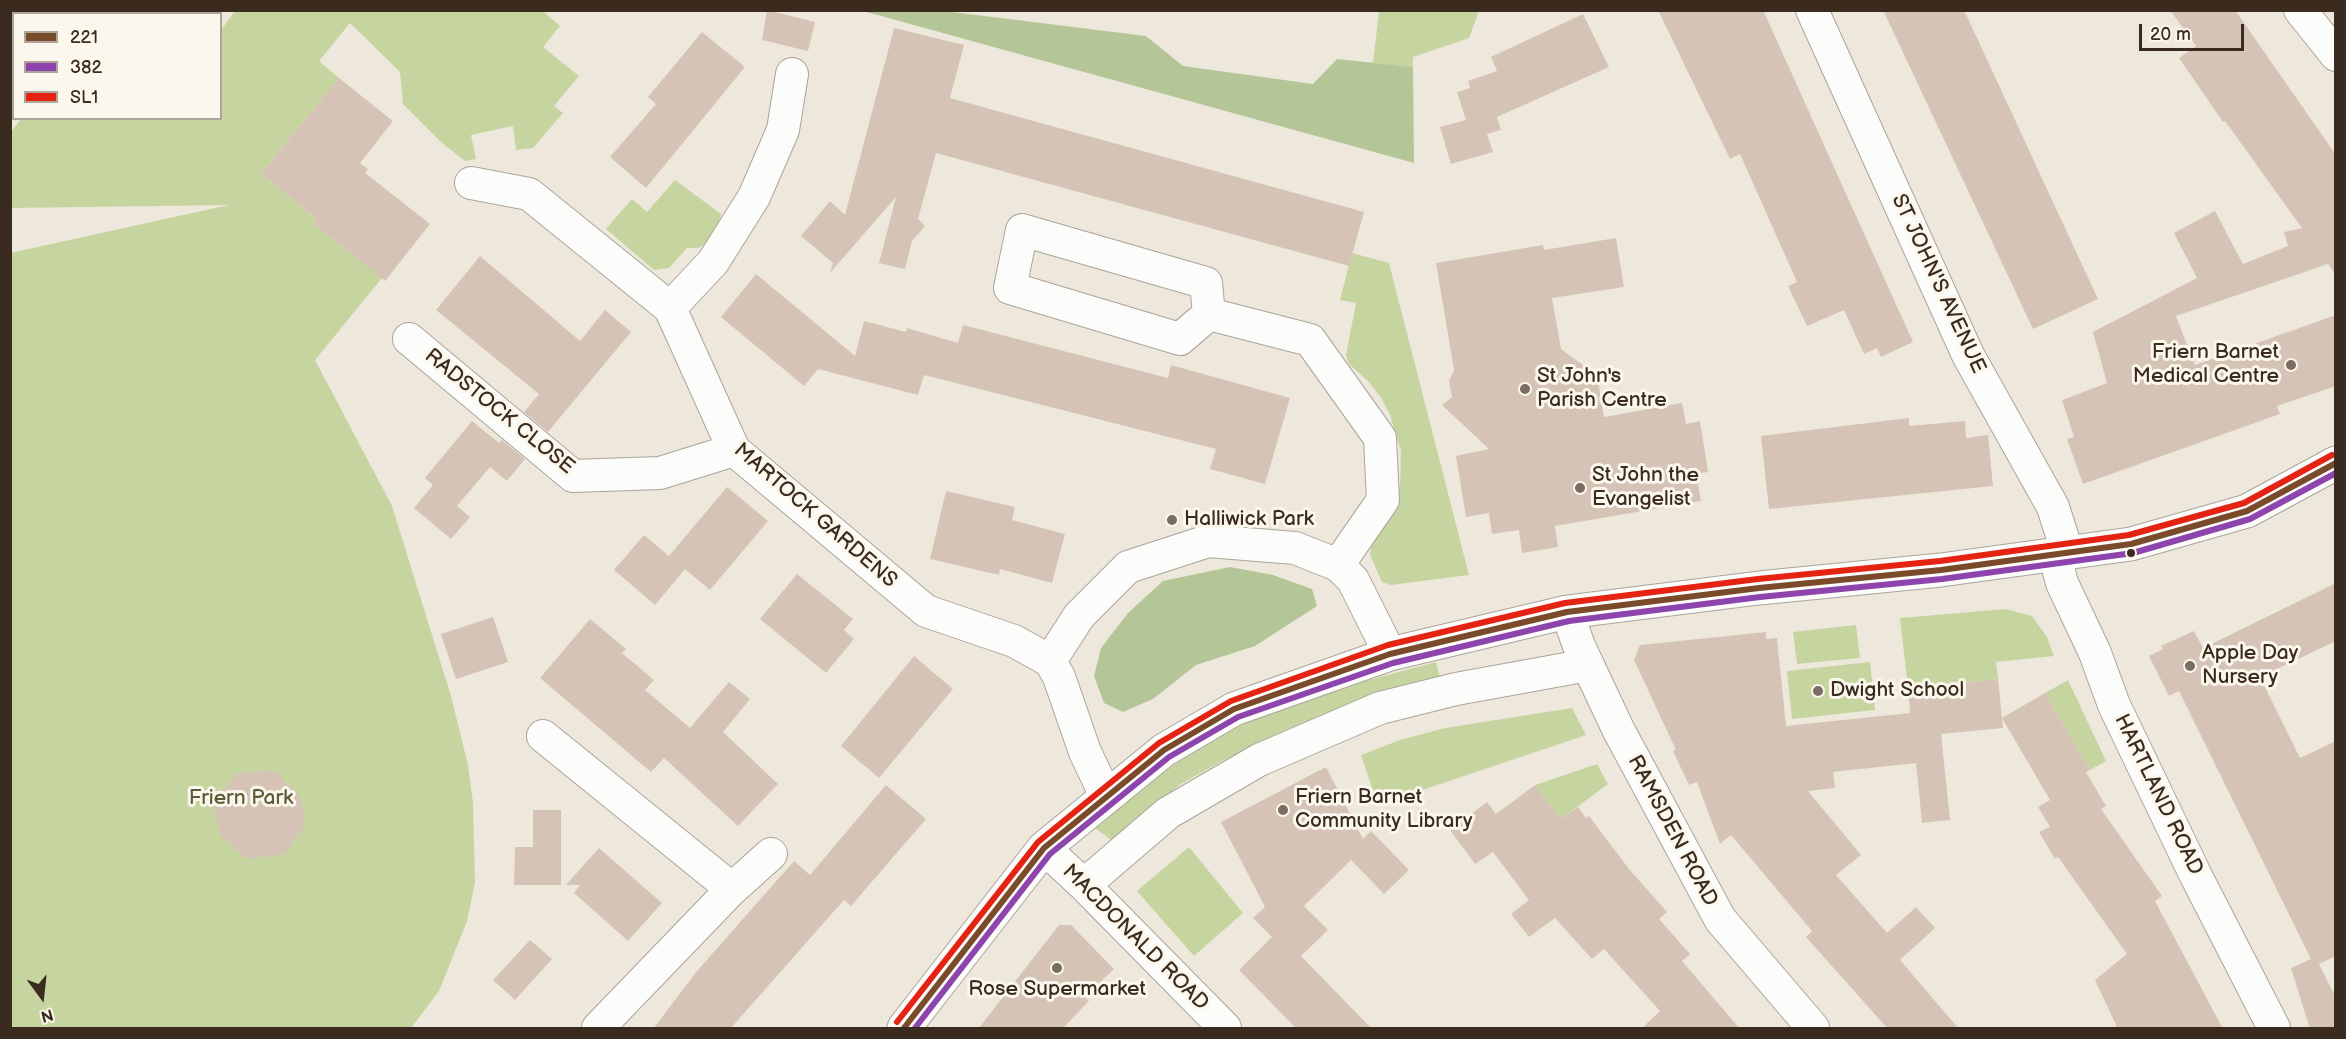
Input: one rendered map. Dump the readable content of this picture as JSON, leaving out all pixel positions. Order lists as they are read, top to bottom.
{
  "streets": {
    "street": [
      "ST JOHN'S AVENUE",
      "RADSTOCK CLOSE",
      "MARTOCK GARDENS",
      "HARTLAND ROAD",
      "RAMSDEN ROAD",
      "MACDONALD ROAD"
    ]
  },
  "crossings": [
    ["ST JOHN'S AVENUE", "HARTLAND ROAD"],
    ["RADSTOCK CLOSE", "MARTOCK GARDENS"]
  ],
  "parks": ["Friern Park"],
  "places": [
    "Friern Barnet Medical Centre",
    "St John's Parish Centre",
    "St John the Evangelist",
    "Halliwick Park",
    "Apple Day Nursery",
    "Dwight School",
    "Friern Barnet Community Library",
    "Rose Supermarket"
  ],
  "lines": ["transit line SL1", "transit line 221", "transit line 382"],
  "legend": ["221", "382", "SL1"],
  "scale_bar": "20 m",
  "north": "bottom"
}
